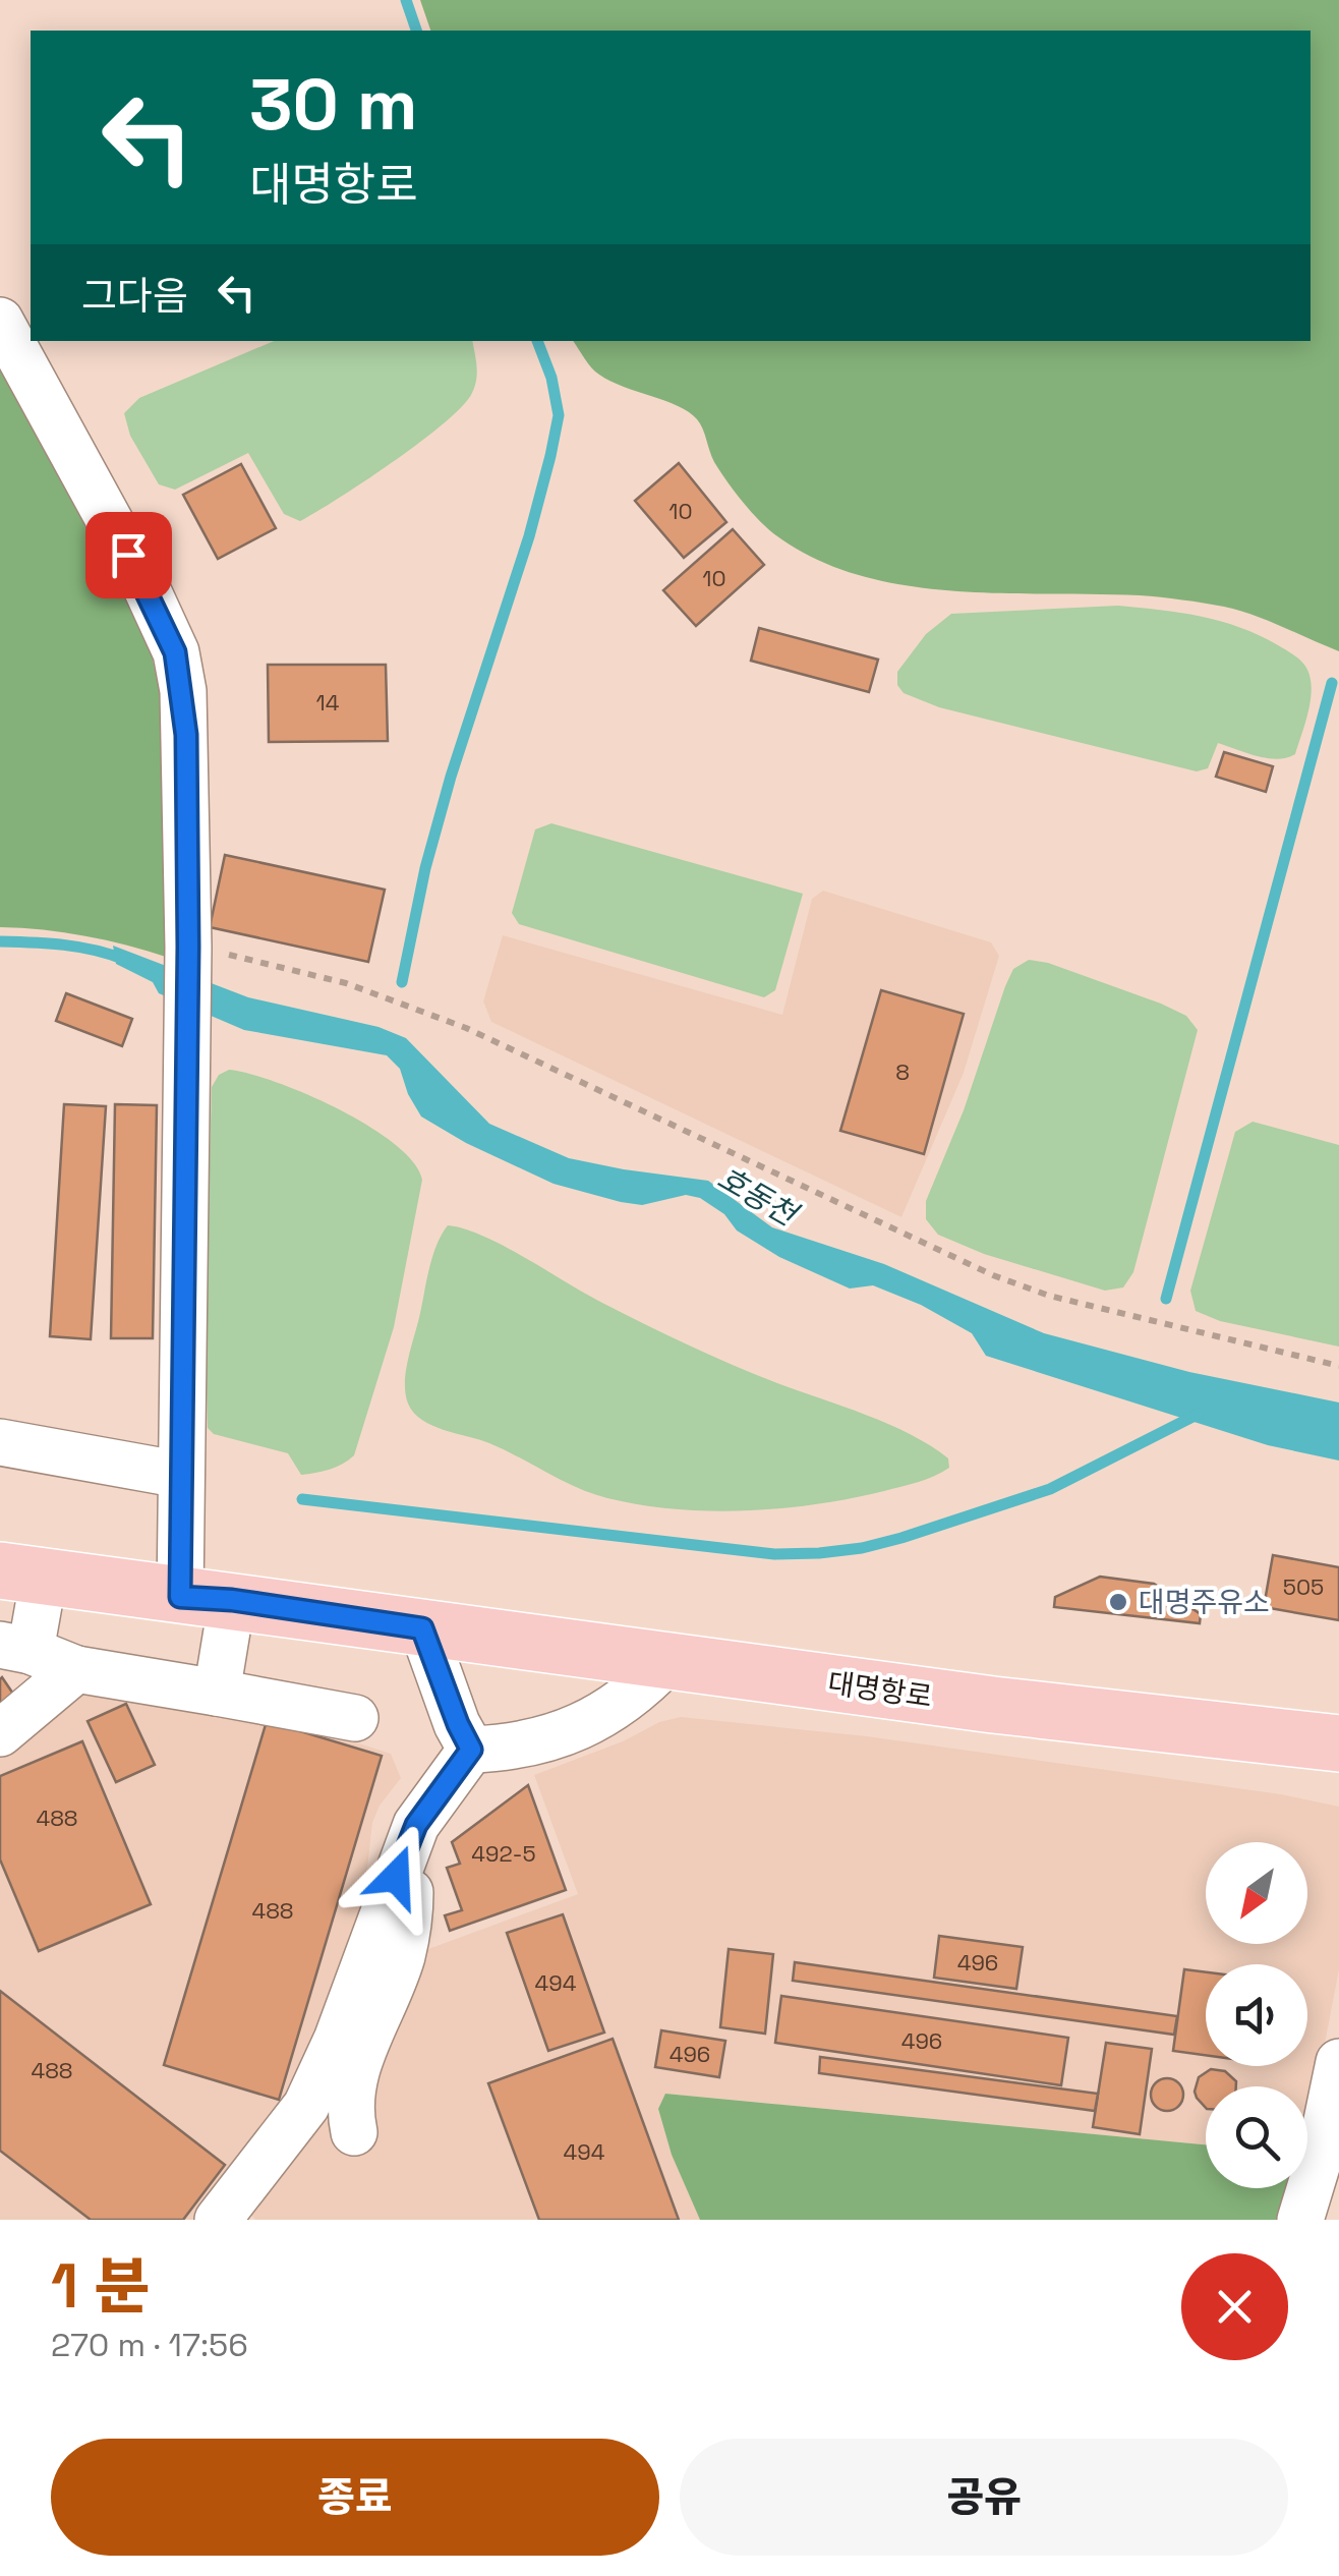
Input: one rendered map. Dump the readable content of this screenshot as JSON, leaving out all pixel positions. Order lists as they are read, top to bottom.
{
  "streets": {
    "main road": ["대명항로"]
  },
  "water": ["호동천"],
  "places": ["대명주유소"],
  "house_numbers": [
    "10",
    "10",
    "14",
    "8",
    "505",
    "488",
    "492-5",
    "488",
    "496",
    "494",
    "496",
    "496",
    "488",
    "494"
  ],
  "north": "bottom left",
  "page": {
    "turn": ["30 m", "대명항로"],
    "then": "그다음",
    "heading": ["1 분", "270 m · 17:56"],
    "buttons": ["종료", "공유"]
  }
}
